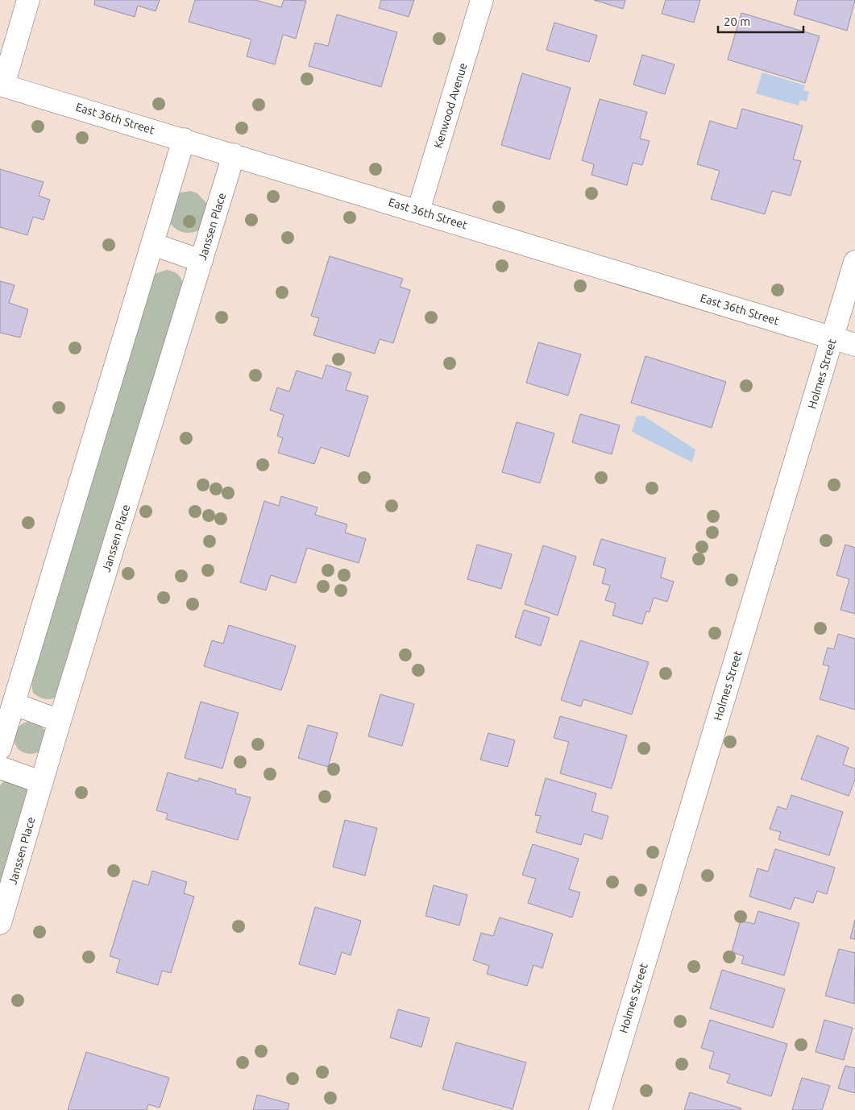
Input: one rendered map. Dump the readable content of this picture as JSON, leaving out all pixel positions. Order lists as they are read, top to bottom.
{
  "streets": {
    "street": [
      "Kenwood Avenue",
      "East 36th Street",
      "Janssen Place",
      "Holmes Street"
    ]
  },
  "crossings": [
    ["Kenwood Avenue", "East 36th Street"],
    ["East 36th Street", "Janssen Place"],
    ["East 36th Street", "Holmes Street"]
  ],
  "scale_bar": "20 m"
}
